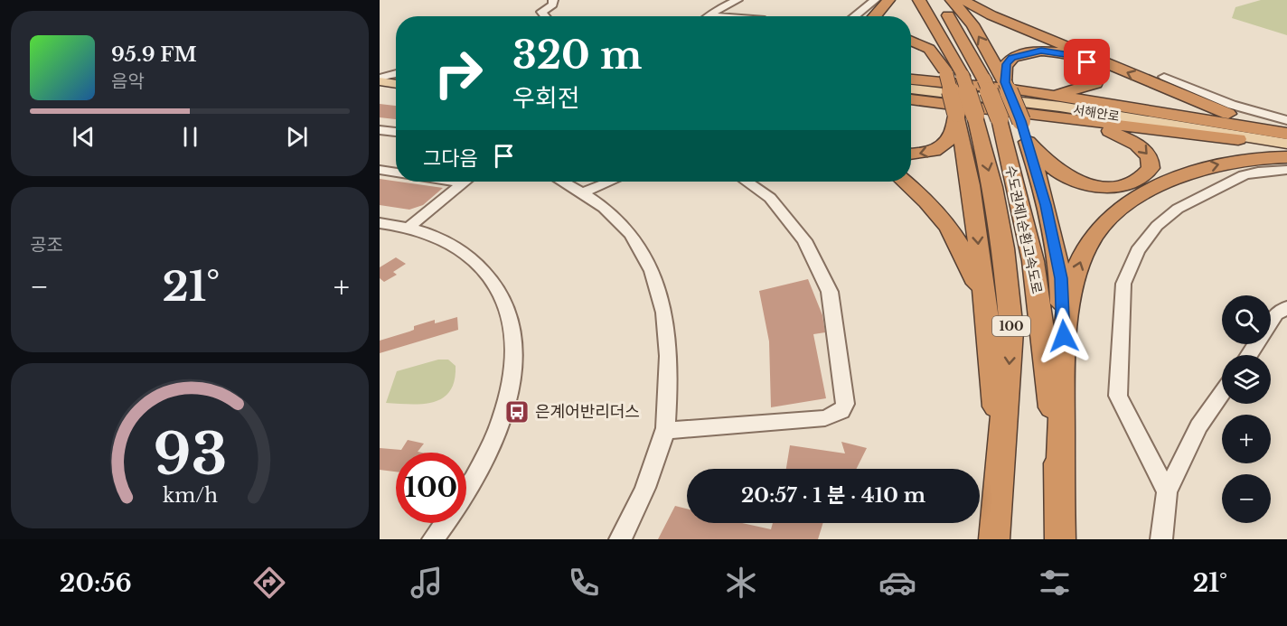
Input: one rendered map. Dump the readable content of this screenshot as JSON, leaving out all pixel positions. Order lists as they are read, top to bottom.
{
  "streets": {
    "highway": ["수도권제1순환고속도로", "100"],
    "main road": ["서해안로"]
  },
  "places": {
    "bus stop": ["은계어반리더스"]
  },
  "page": {
    "turn": ["320 m", "우회전"],
    "song": ["95.9 FM", "음악"],
    "then": "그다음",
    "tile": "공조",
    "heat": ["−", "21°", "+"],
    "map_buttons": ["+", "−"],
    "limit": "100",
    "trip": "20:57 · 1 분 · 410 m",
    "tabs": ["20:56", "21°"],
    "gauge": ["93", "km/h"]
  }
}
